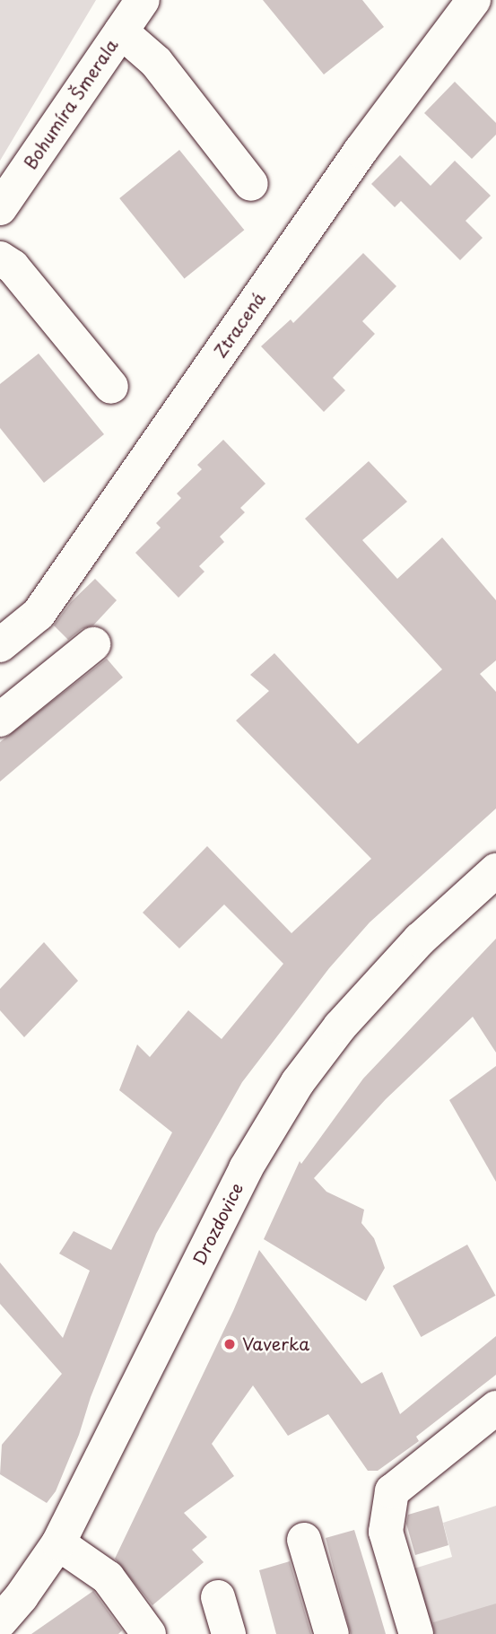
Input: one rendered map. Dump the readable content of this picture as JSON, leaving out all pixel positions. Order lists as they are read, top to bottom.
{
  "streets": {
    "street": ["Bohumíra Šmerala", "Ztracená", "Drozdovice"]
  },
  "places": ["Vaverka"]
}
